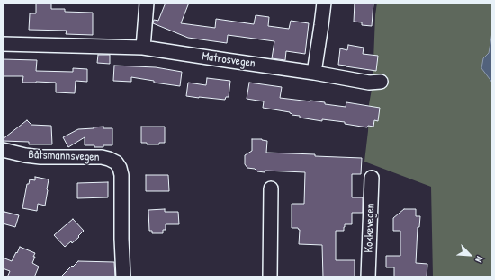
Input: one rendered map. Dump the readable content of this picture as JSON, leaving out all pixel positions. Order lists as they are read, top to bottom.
{
  "streets": {
    "street": ["Matrosvegen", "Båtsmannsvegen", "Kokkevegen"]
  },
  "north": "bottom right"
}
